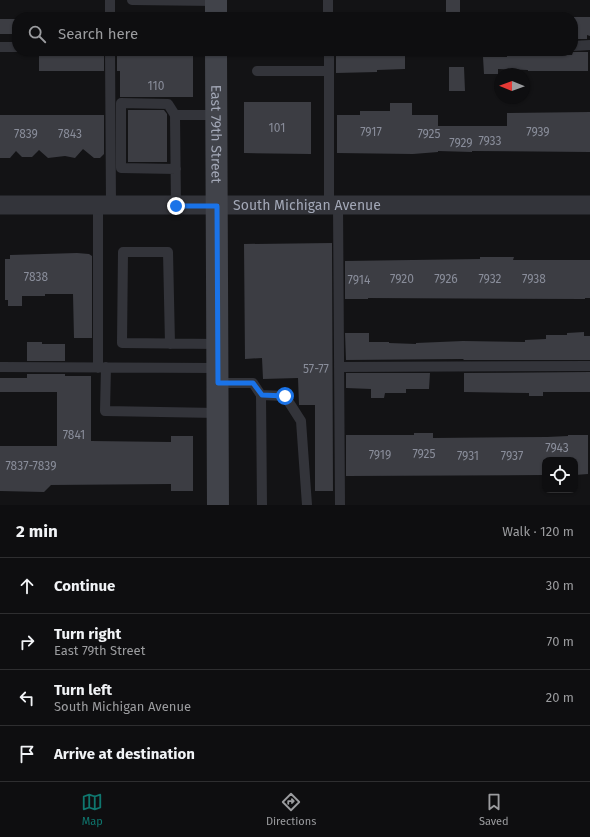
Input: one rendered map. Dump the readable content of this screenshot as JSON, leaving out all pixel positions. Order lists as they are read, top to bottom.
{
  "streets": {
    "main road": ["East 79th Street"],
    "street": ["South Michigan Avenue"]
  },
  "crossings": [
    ["East 79th Street", "South Michigan Avenue"]
  ],
  "house_numbers": [
    "110",
    "101",
    "7917",
    "7939",
    "7839",
    "7843",
    "7925",
    "7933",
    "7929",
    "7838",
    "7920",
    "7926",
    "7932",
    "7938",
    "7914",
    "57-77",
    "7841",
    "7943",
    "7925",
    "7919",
    "7931",
    "7937",
    "7837-7839"
  ],
  "north": "left",
  "page": {
    "search": "Search here",
    "heading": ["2 min", "Walk · 120 m"],
    "list": [
      ["Continue", "30 m"],
      ["Turn right", "East 79th Street", "70 m"],
      ["Turn left", "South Michigan Avenue", "20 m"],
      "Arrive at destination"
    ],
    "nav": ["Map", "Directions", "Saved"]
  }
}
